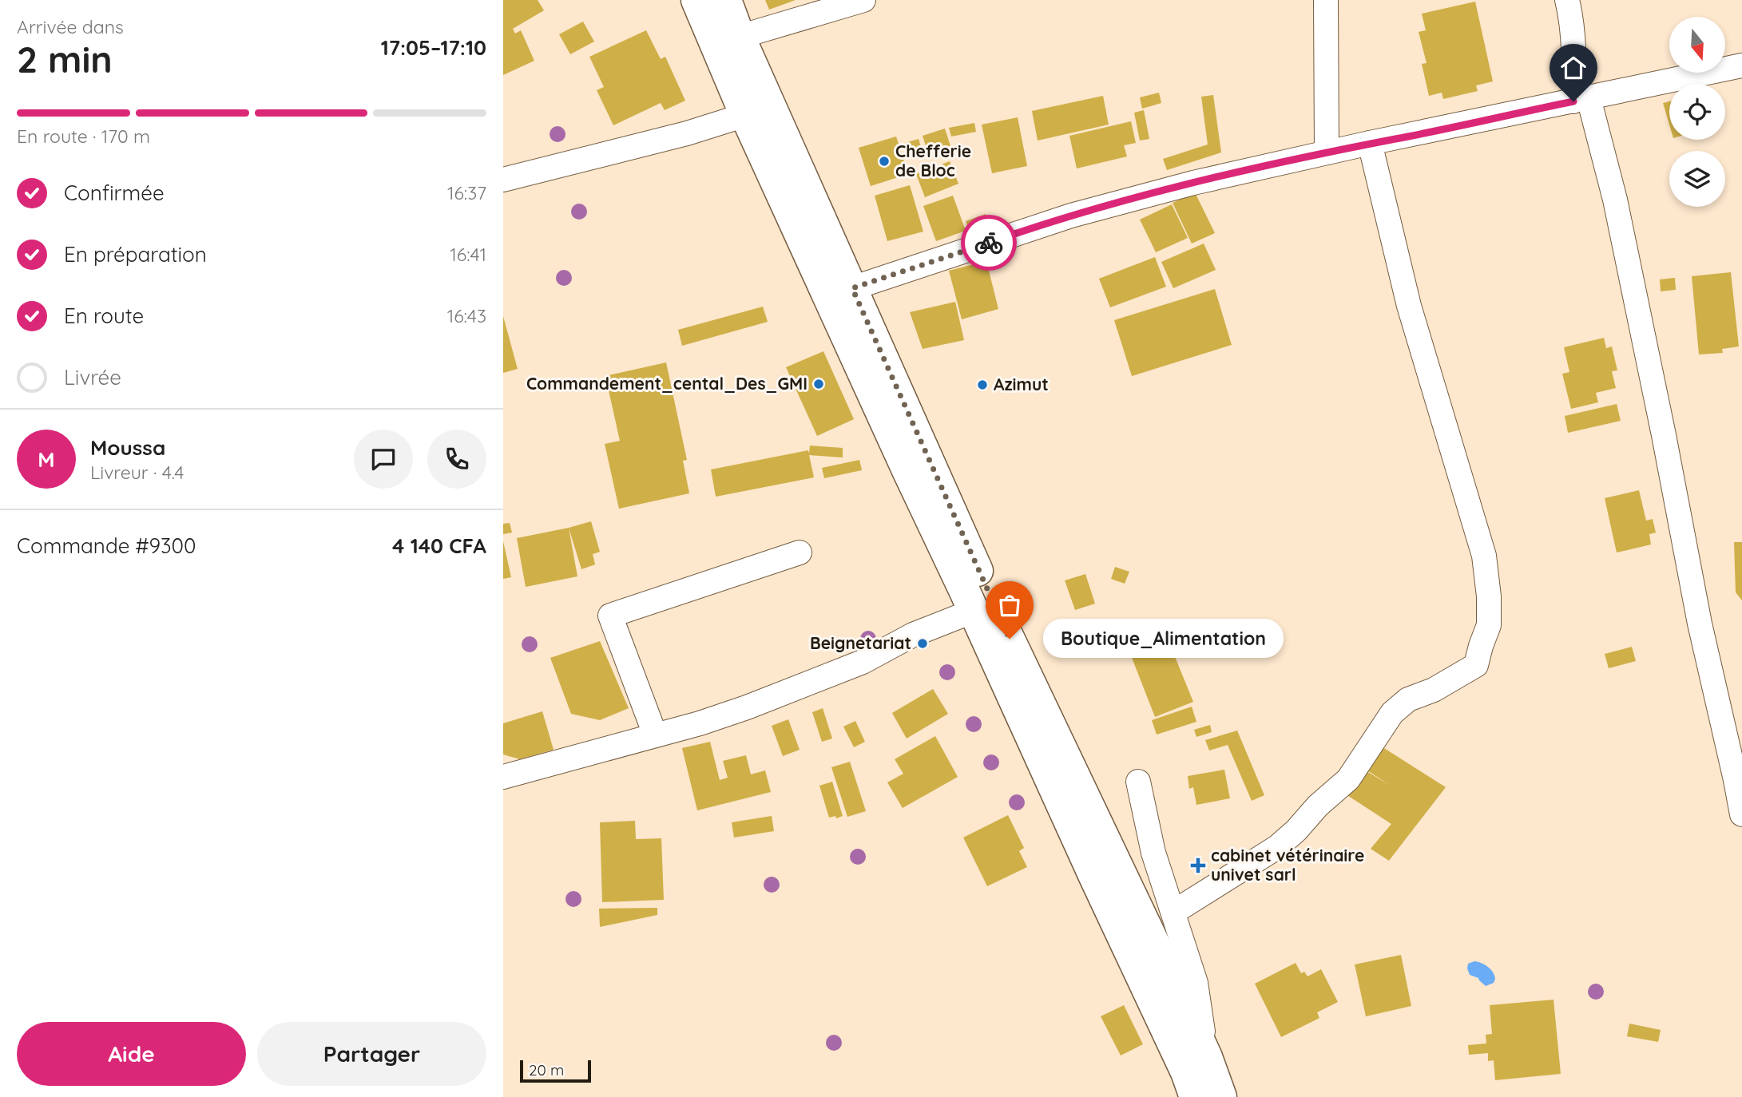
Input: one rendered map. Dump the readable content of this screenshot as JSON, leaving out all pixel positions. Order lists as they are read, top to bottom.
{
  "places": {
    "other": [
      "Chefferie de Bloc",
      "Commandement_cental_Des_GMI",
      "Azimut",
      "Boutique_Alimentation",
      "Beignetariat"
    ],
    "health": ["cabinet vétérinaire univet sarl"]
  },
  "scale_bar": "20 m",
  "north": "bottom",
  "page": {
    "heading": ["2 min", "Arrivée dans", "17:05–17:10"],
    "panel": [
      "Moussa",
      "Livreur · 4.4",
      "Commande #9300",
      "4 140 CFA"
    ],
    "bar": "En route · 170 m",
    "list": [
      ["Confirmée", "16:37"],
      ["En préparation", "16:41"],
      ["En route", "16:43"],
      "Livrée"
    ],
    "round": "M",
    "bubble": "Boutique_Alimentation",
    "buttons": ["Aide", "Partager"],
    "scale": "20 m"
  }
}
